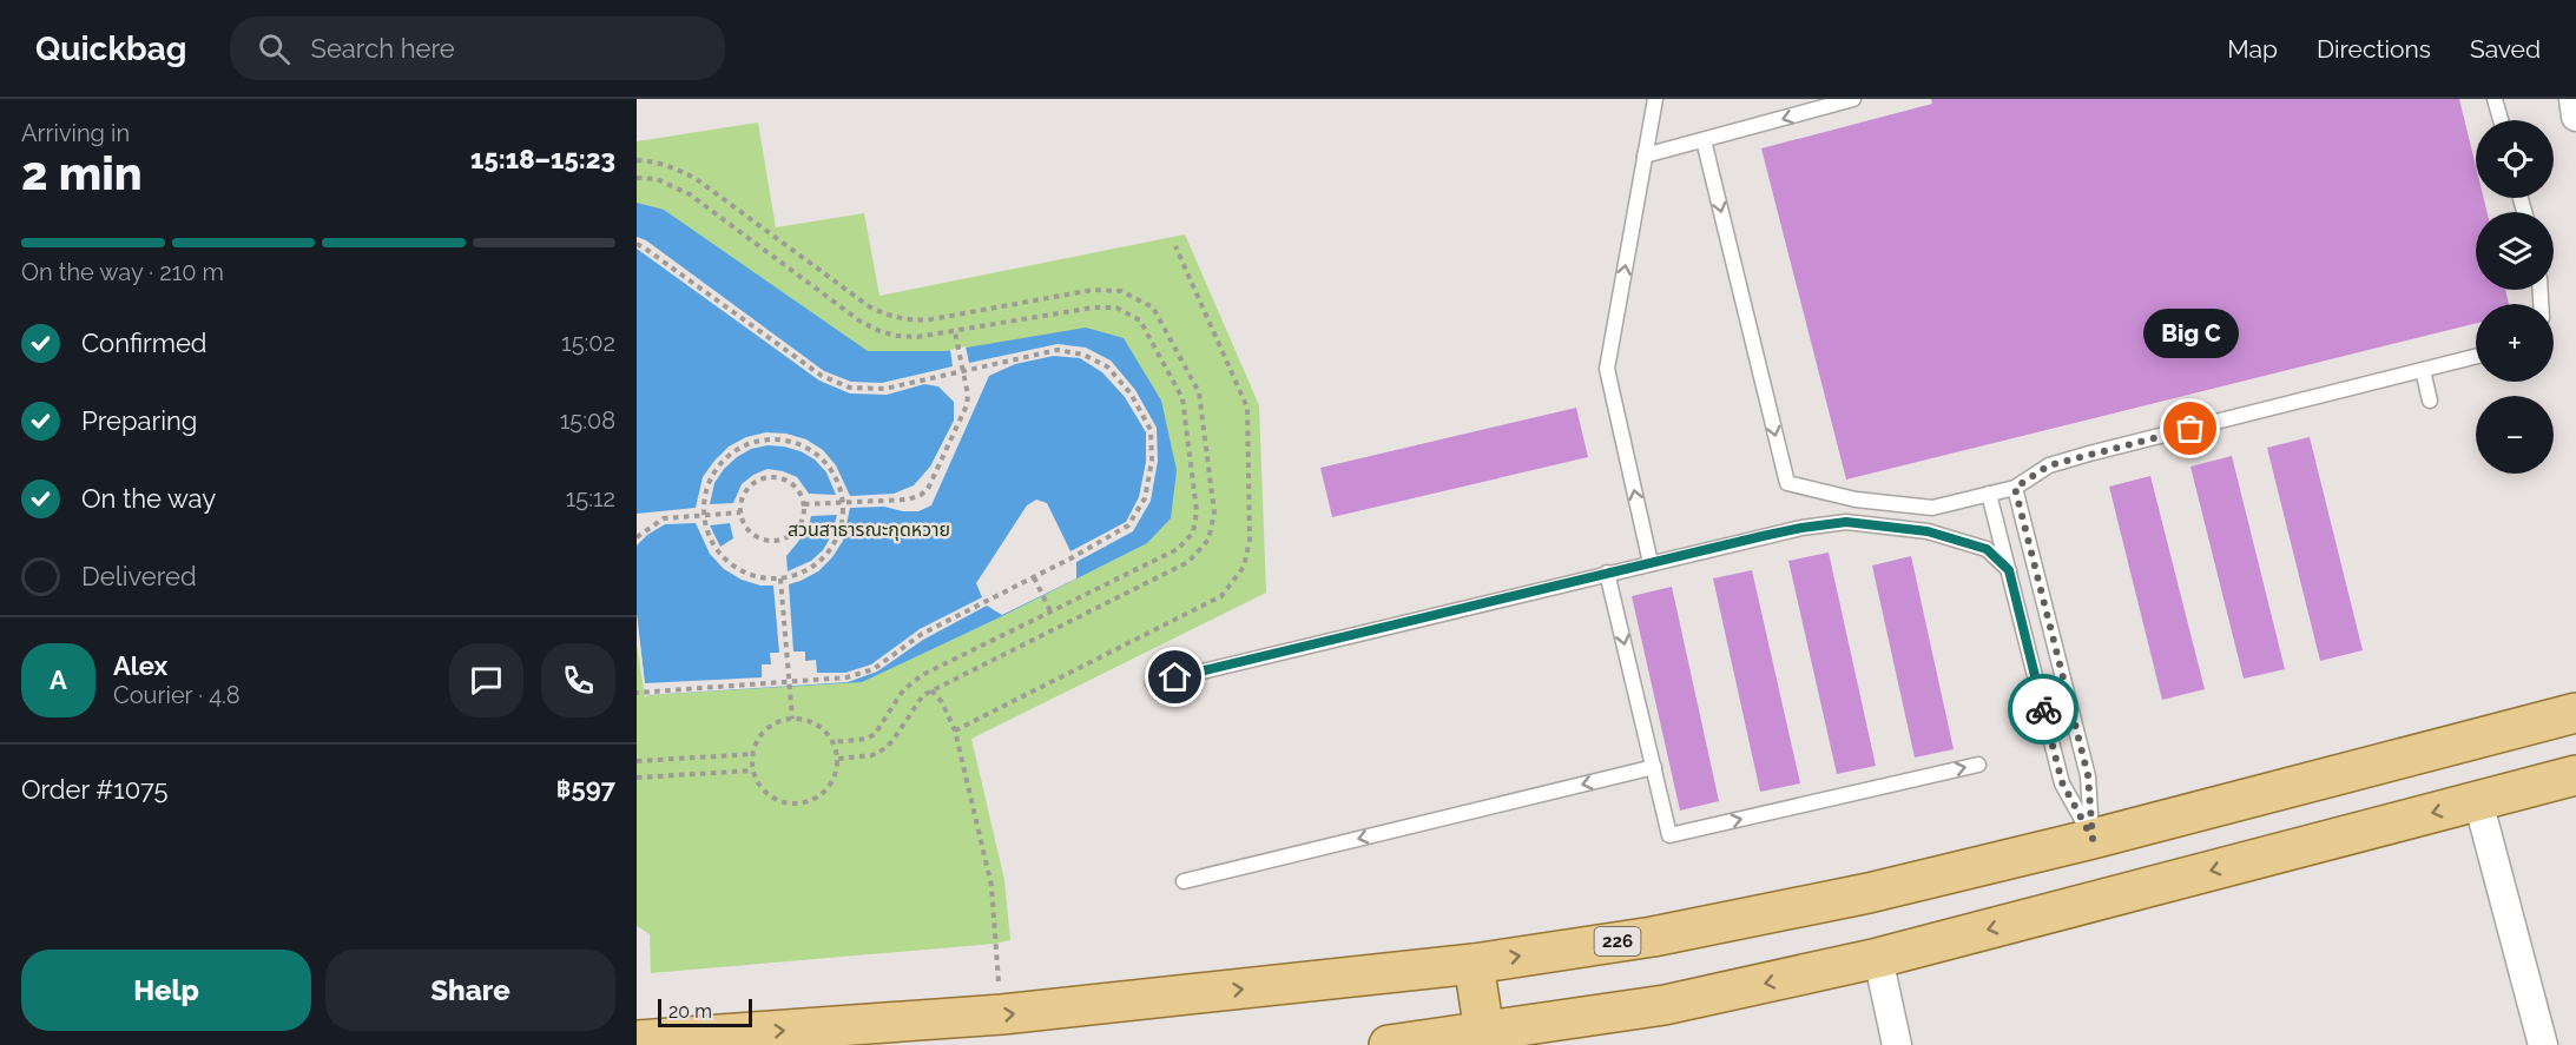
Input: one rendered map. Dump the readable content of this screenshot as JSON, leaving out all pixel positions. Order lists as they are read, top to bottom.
{
  "streets": {
    "main road": ["226"]
  },
  "parks": ["สวนสาธารณะกุดหวาย"],
  "places": ["Big C"],
  "scale_bar": "20 m",
  "page": {
    "header": "Quickbag",
    "search": "Search here",
    "nav": ["Map", "Directions", "Saved"],
    "heading": ["2 min", "Arriving in", "15:18–15:23"],
    "panel": [
      "Alex",
      "Courier · 4.8",
      "Order #1075",
      "฿597"
    ],
    "map_buttons": ["+", "−"],
    "bar": "On the way · 210 m",
    "list": [
      ["Confirmed", "15:02"],
      ["Preparing", "15:08"],
      ["On the way", "15:12"],
      "Delivered"
    ],
    "bubble": "Big C",
    "round": "A",
    "buttons": ["Help", "Share"],
    "scale": "20 m"
  }
}
